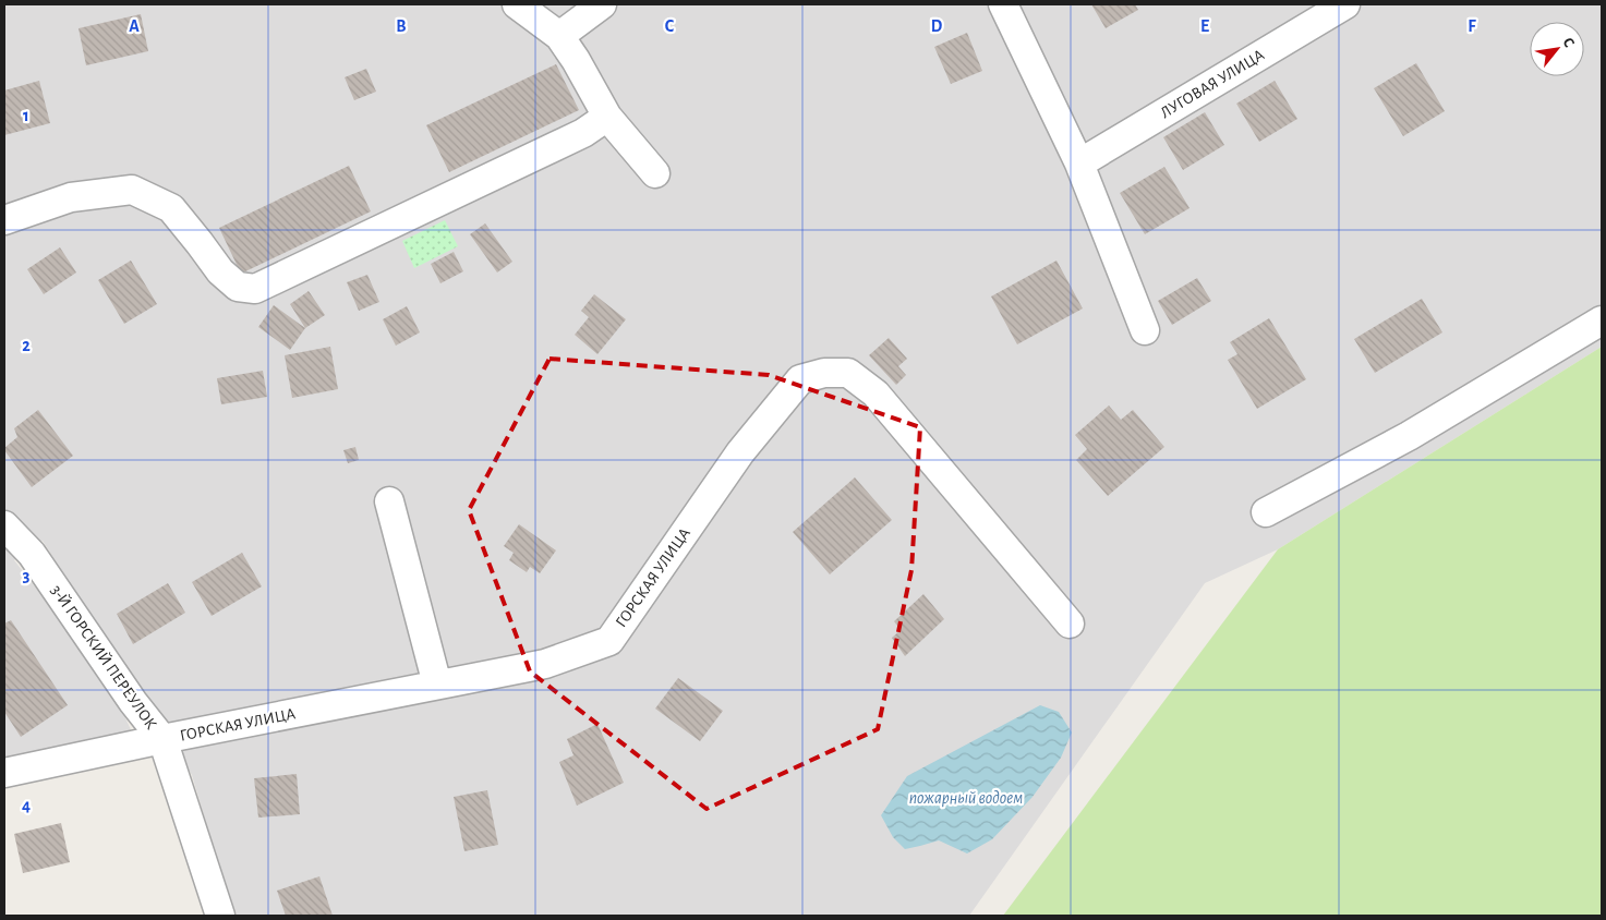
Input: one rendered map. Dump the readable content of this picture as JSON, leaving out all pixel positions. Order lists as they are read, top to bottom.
{
  "streets": {
    "street": ["ЛУГОВАЯ УЛИЦА", "ГОРСКАЯ УЛИЦА", "3-Й ГОРСКИЙ ПЕРЕУЛОК"]
  },
  "crossings": [
    ["ГОРСКАЯ УЛИЦА", "3-Й ГОРСКИЙ ПЕРЕУЛОК"]
  ],
  "water": ["пожарный водоем"],
  "north": "top right",
  "grid": {
    "columns": [
      "A",
      "B",
      "C",
      "D",
      "E",
      "F"
    ],
    "rows": [
      "1",
      "2",
      "3",
      "4"
    ]
  }
}
